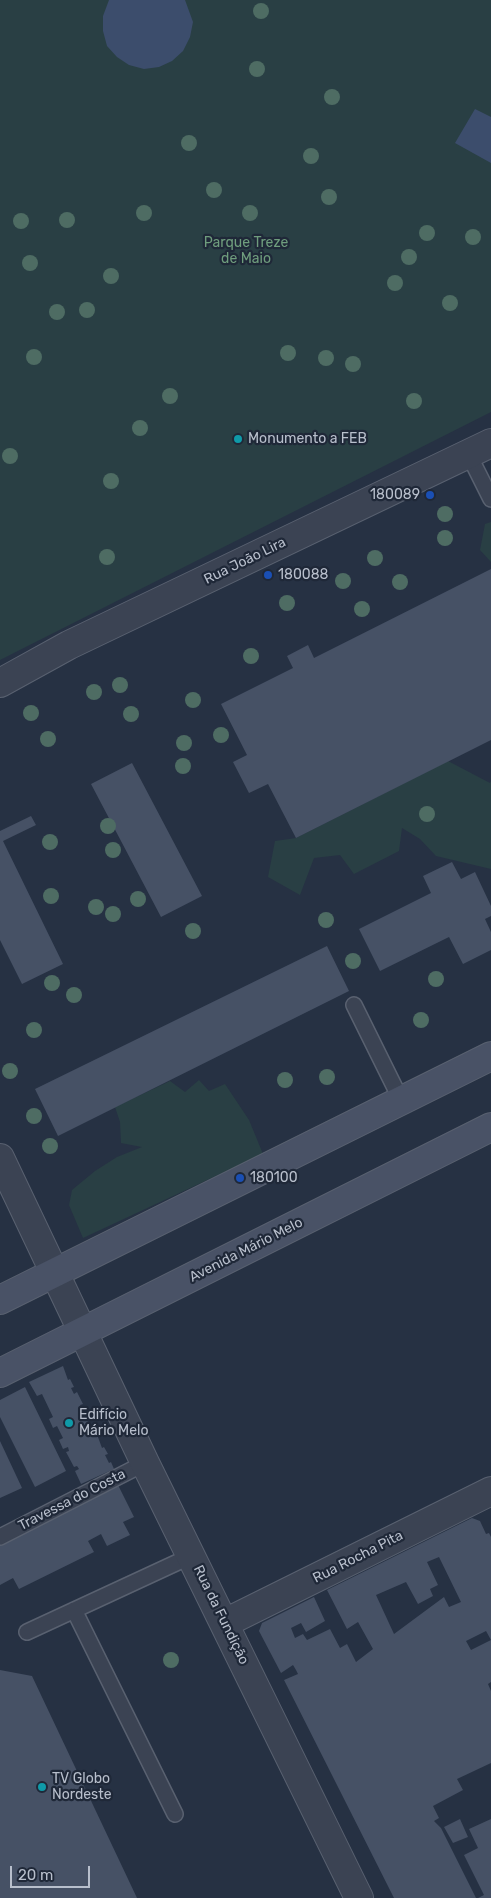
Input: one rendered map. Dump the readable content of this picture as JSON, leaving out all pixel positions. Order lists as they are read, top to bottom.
{
  "streets": {
    "main road": ["Avenida Mário Melo"],
    "street": ["Rua João Lira", "Rua Rocha Pita", "Rua da Fundição"],
    "lane": ["Travessa do Costa"]
  },
  "crossings": [
    ["Avenida Mário Melo", "Rua da Fundição"],
    ["Travessa do Costa", "Rua da Fundição"],
    ["Rua Rocha Pita", "Rua da Fundição"]
  ],
  "parks": ["Parque Treze de Maio"],
  "places": [
    "Monumento a FEB",
    "180089",
    "180088",
    "180100",
    "Edifício Mário Melo",
    "TV Globo Nordeste"
  ],
  "scale_bar": "20 m"
}
